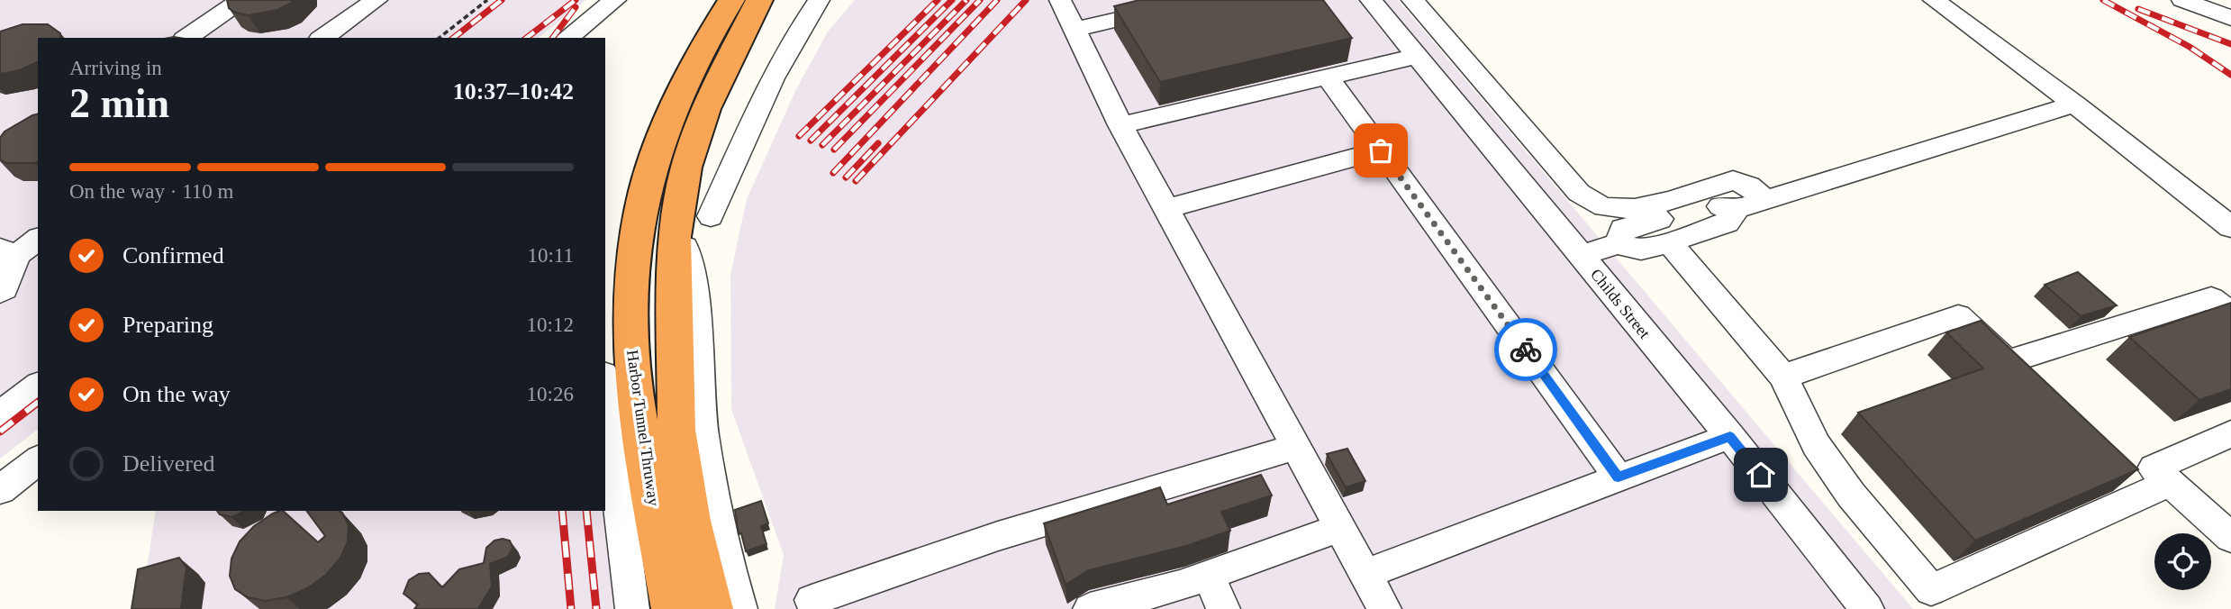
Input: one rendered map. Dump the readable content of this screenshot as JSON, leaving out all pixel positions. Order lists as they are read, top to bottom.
{
  "streets": {
    "highway": ["Harbor Tunnel Thruway"],
    "street": ["Childs Street"]
  },
  "page": {
    "heading": ["2 min", "Arriving in", "10:37–10:42"],
    "bar": "On the way · 110 m",
    "list": [
      ["Confirmed", "10:11"],
      ["Preparing", "10:12"],
      ["On the way", "10:26"],
      "Delivered"
    ]
  }
}
